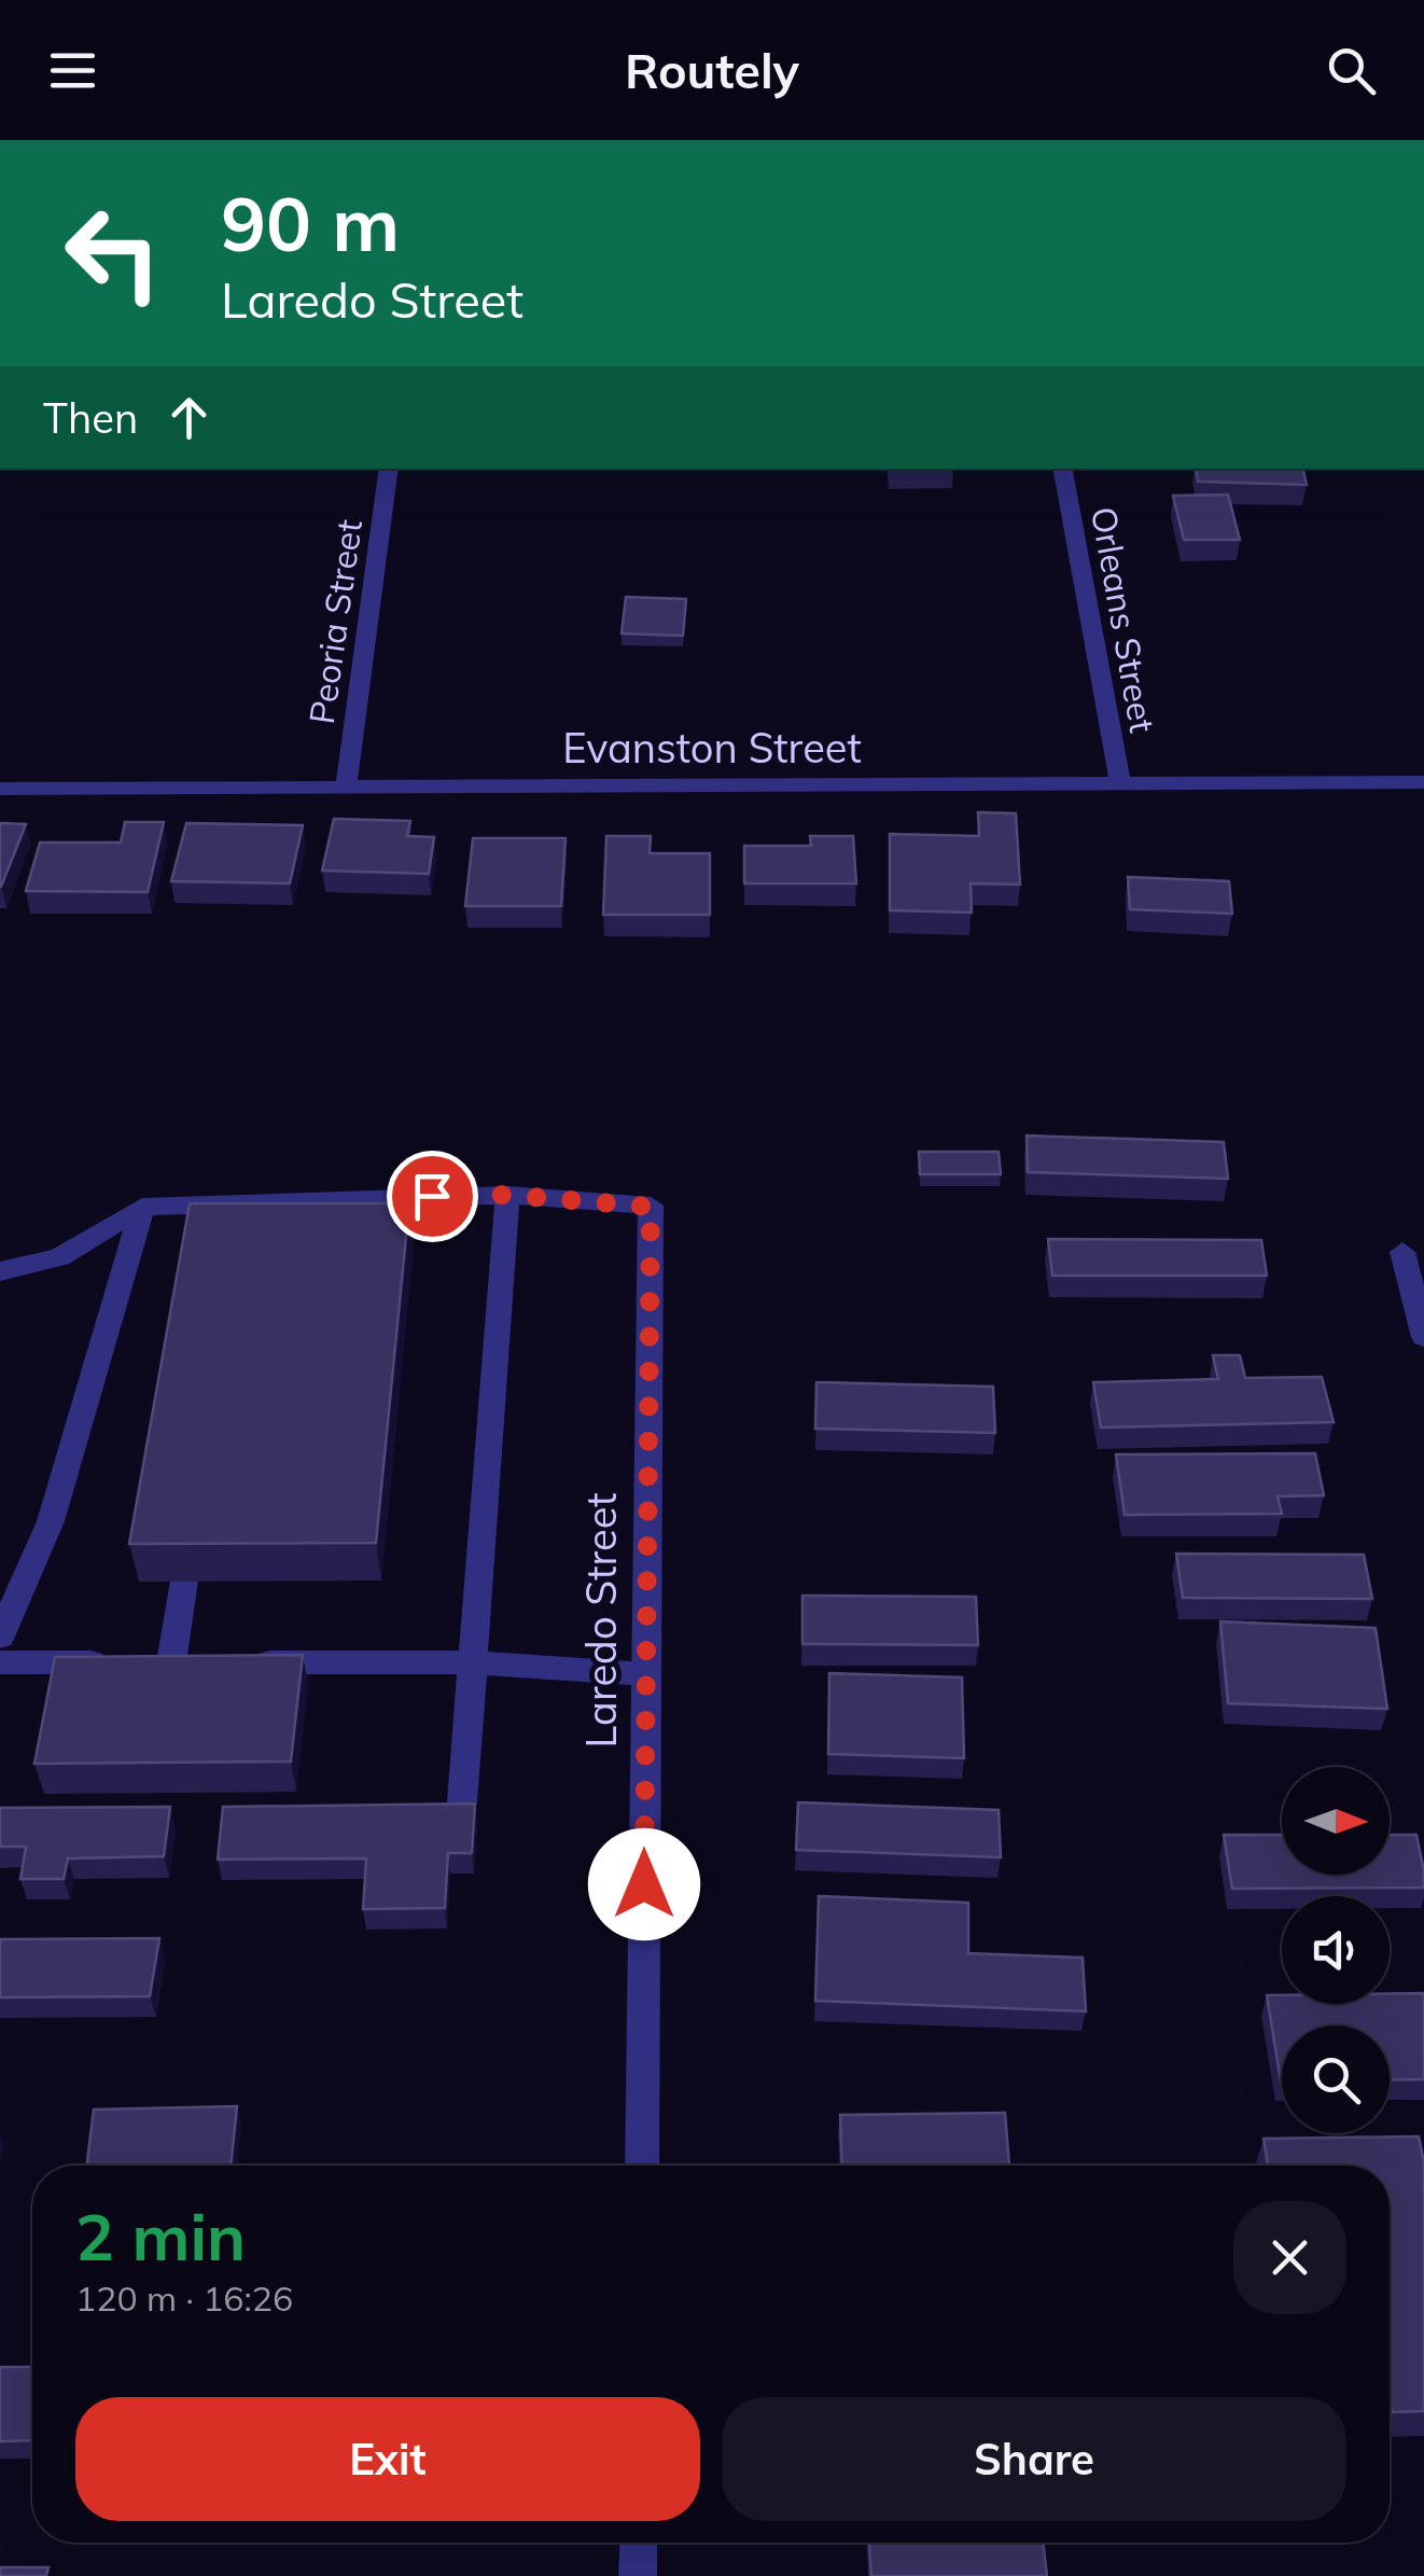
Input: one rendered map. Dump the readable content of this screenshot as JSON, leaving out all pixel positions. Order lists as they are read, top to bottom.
{
  "streets": {
    "street": [
      "Orleans Street",
      "Peoria Street",
      "Evanston Street",
      "Laredo Street"
    ]
  },
  "crossings": [
    ["Orleans Street", "Evanston Street"],
    ["Peoria Street", "Evanston Street"]
  ],
  "north": "right",
  "page": {
    "header": "Routely",
    "turn": ["90 m", "Laredo Street"],
    "then": "Then",
    "heading": ["2 min", "120 m · 16:26"],
    "buttons": ["Exit", "Share"]
  }
}
